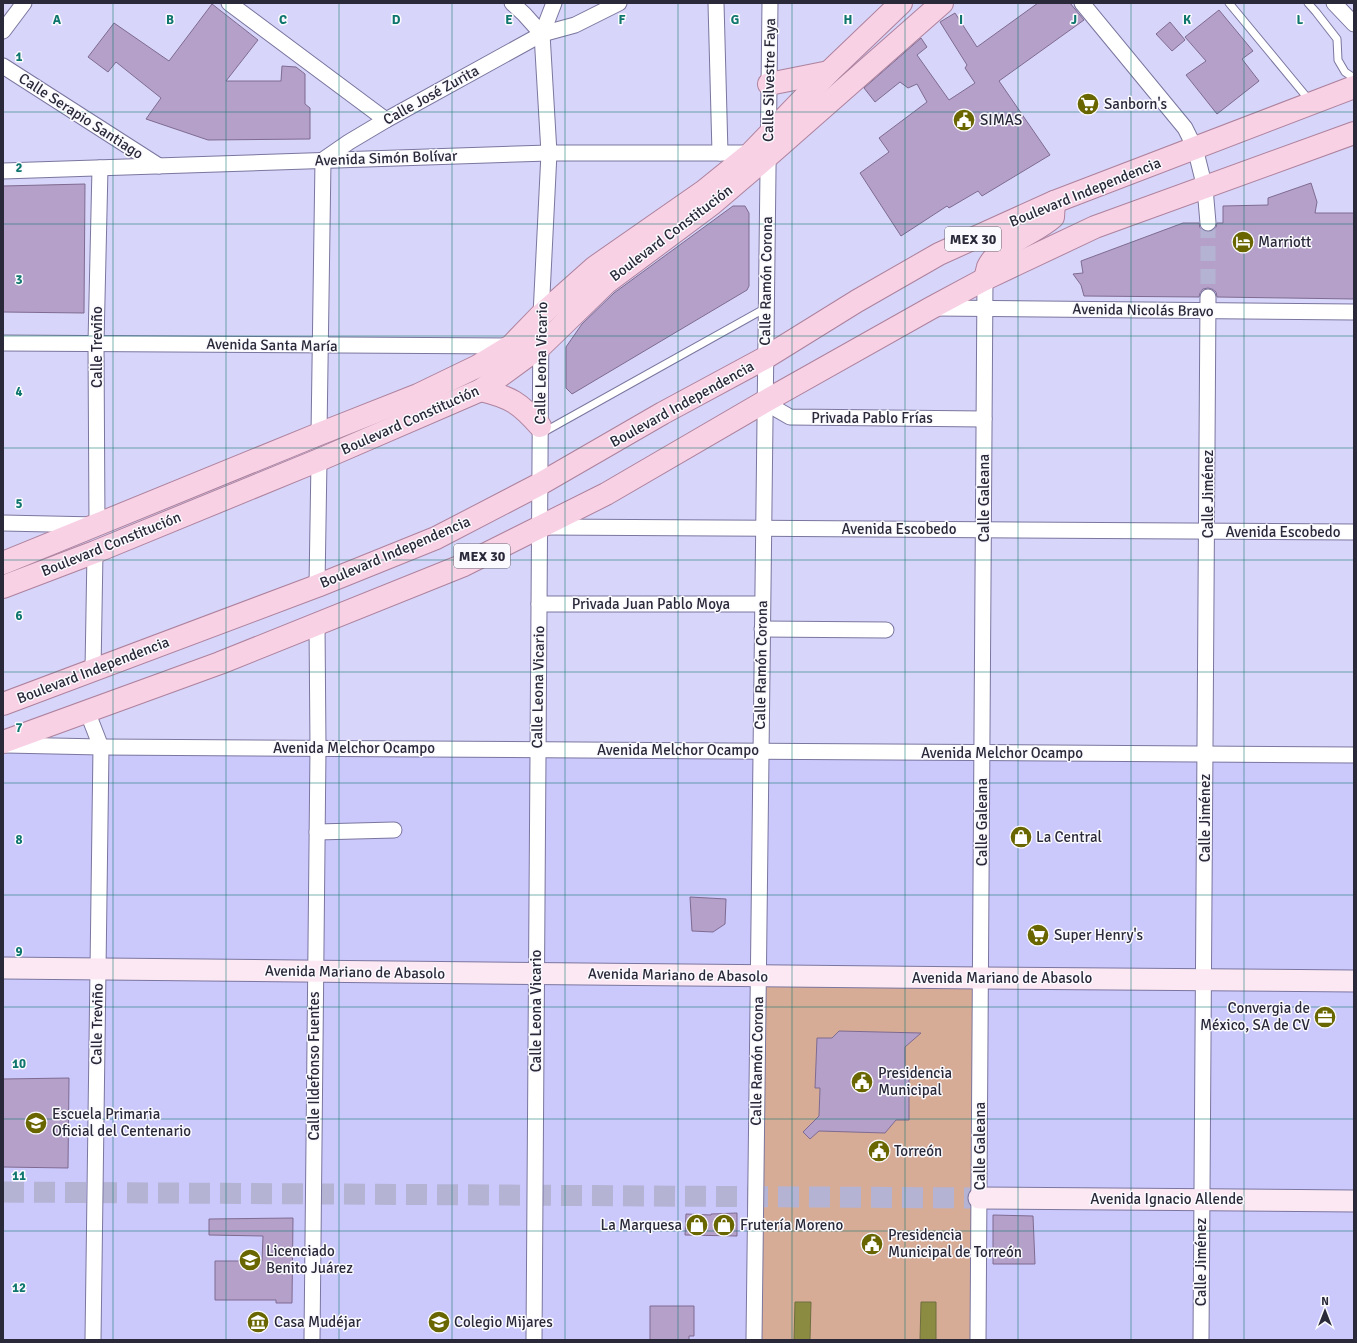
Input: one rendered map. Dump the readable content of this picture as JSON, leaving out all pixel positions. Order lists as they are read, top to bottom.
{
  "streets": {
    "main road": ["Boulevard Independencia", "Boulevard Constitución", "MEX 30"],
    "street": [
      "Calle Silvestre Faya",
      "Calle José Zurita",
      "Calle Serapio Santiago",
      "Avenida Simón Bolívar",
      "Calle Ramón Corona",
      "Avenida Nicolás Bravo",
      "Avenida Santa María",
      "Calle Treviño",
      "Calle Leona Vicario",
      "Privada Pablo Frías",
      "Calle Jiménez",
      "Calle Galeana",
      "Avenida Escobedo",
      "Privada Juan Pablo Moya",
      "Avenida Melchor Ocampo",
      "Avenida Mariano de Abasolo",
      "Calle Ildefonso Fuentes",
      "Avenida Ignacio Allende"
    ]
  },
  "crossings": [
    ["Calle Silvestre Faya", "Avenida Simón Bolívar"],
    ["Calle Silvestre Faya", "Boulevard Constitución"],
    ["Calle Silvestre Faya", "Calle Ramón Corona"],
    ["Calle José Zurita", "Avenida Simón Bolívar"],
    ["Calle José Zurita", "Calle Leona Vicario"],
    ["Calle Serapio Santiago", "Avenida Simón Bolívar"],
    ["Avenida Simón Bolívar", "Boulevard Constitución"],
    ["Avenida Simón Bolívar", "Calle Ramón Corona"],
    ["Avenida Simón Bolívar", "Calle Treviño"],
    ["Avenida Simón Bolívar", "Calle Leona Vicario"],
    ["Boulevard Independencia", "Calle Ramón Corona"],
    ["Boulevard Independencia", "Calle Leona Vicario"],
    ["Boulevard Constitución", "Calle Ramón Corona"],
    ["Boulevard Constitución", "Avenida Santa María"],
    ["Boulevard Constitución", "Calle Treviño"],
    ["Boulevard Constitución", "Calle Leona Vicario"],
    ["MEX 30", "Calle Ramón Corona"],
    ["MEX 30", "Avenida Nicolás Bravo"],
    ["MEX 30", "Calle Treviño"],
    ["MEX 30", "Calle Leona Vicario"],
    ["MEX 30", "Privada Pablo Frías"],
    ["MEX 30", "Calle Galeana"],
    ["MEX 30", "Avenida Escobedo"],
    ["MEX 30", "Avenida Melchor Ocampo"],
    ["MEX 30", "Calle Ildefonso Fuentes"],
    ["Calle Ramón Corona", "Privada Pablo Frías"],
    ["Calle Ramón Corona", "Avenida Escobedo"],
    ["Calle Ramón Corona", "Privada Juan Pablo Moya"],
    ["Calle Ramón Corona", "Avenida Melchor Ocampo"],
    ["Calle Ramón Corona", "Avenida Mariano de Abasolo"],
    ["Avenida Nicolás Bravo", "Calle Jiménez"],
    ["Avenida Nicolás Bravo", "Calle Galeana"],
    ["Avenida Santa María", "Calle Treviño"],
    ["Avenida Santa María", "Calle Leona Vicario"],
    ["Calle Treviño", "Avenida Melchor Ocampo"],
    ["Calle Treviño", "Avenida Mariano de Abasolo"],
    ["Calle Leona Vicario", "Avenida Escobedo"],
    ["Calle Leona Vicario", "Privada Juan Pablo Moya"],
    ["Calle Leona Vicario", "Avenida Melchor Ocampo"],
    ["Calle Leona Vicario", "Avenida Mariano de Abasolo"],
    ["Privada Pablo Frías", "Calle Galeana"],
    ["Calle Jiménez", "Avenida Escobedo"],
    ["Calle Jiménez", "Avenida Melchor Ocampo"],
    ["Calle Jiménez", "Avenida Mariano de Abasolo"],
    ["Calle Jiménez", "Avenida Ignacio Allende"],
    ["Calle Galeana", "Avenida Escobedo"],
    ["Calle Galeana", "Avenida Melchor Ocampo"],
    ["Calle Galeana", "Avenida Mariano de Abasolo"],
    ["Calle Galeana", "Avenida Ignacio Allende"],
    ["Avenida Melchor Ocampo", "Calle Ildefonso Fuentes"],
    ["Avenida Mariano de Abasolo", "Calle Ildefonso Fuentes"]
  ],
  "places": {
    "supermarket": ["Sanborn's", "Super Henry's"],
    "public building": [
      "SIMAS",
      "Presidencia Municipal",
      "Torreón",
      "Presidencia Municipal de Torreón"
    ],
    "hotel": ["Marriott"],
    "shop": ["La Central", "La Marquesa", "Frutería Moreno"],
    "office": ["Convergia de México, SA de CV"],
    "school or university": ["Escuela Primaria Oficial del Centenario", "Licenciado Benito Juárez", "Colegio Mijares"],
    "museum": ["Casa Mudéjar"]
  },
  "north": "top",
  "grid": {
    "columns": [
      "A",
      "B",
      "C",
      "D",
      "E",
      "F",
      "G",
      "H",
      "I",
      "J",
      "K",
      "L"
    ],
    "rows": [
      "1",
      "2",
      "3",
      "4",
      "5",
      "6",
      "7",
      "8",
      "9",
      "10",
      "11",
      "12"
    ]
  }
}
